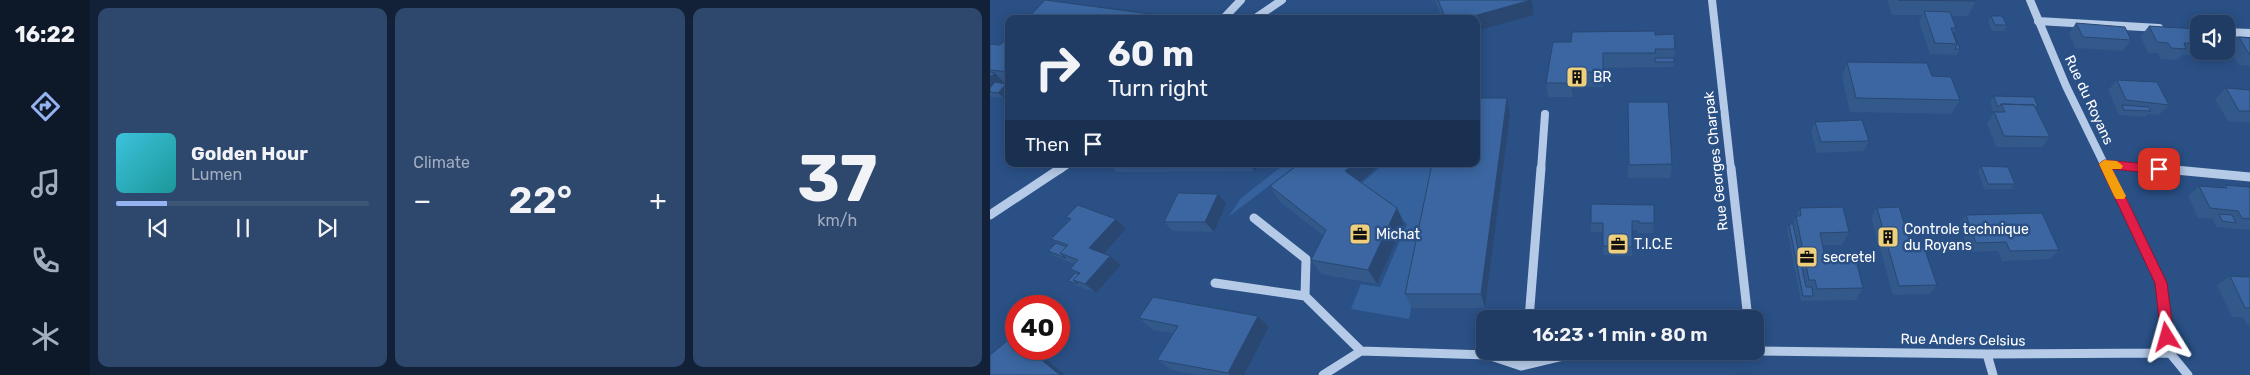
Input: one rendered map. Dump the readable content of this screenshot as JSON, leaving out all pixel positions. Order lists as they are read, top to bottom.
{
  "streets": {
    "street": ["Rue du Royans", "Rue Georges Charpak", "Rue Anders Celsius"]
  },
  "crossings": [
    ["Rue du Royans", "Rue Anders Celsius"]
  ],
  "places": {
    "building": ["BR", "Controle technique du Royans"],
    "office": ["Michat", "T.I.C.E", "secretel"]
  },
  "page": {
    "tabs": "16:22",
    "tile": [
      "Climate",
      ["37", "km/h"]
    ],
    "turn": ["60 m", "Turn right"],
    "then": "Then",
    "song": ["Golden Hour", "Lumen"],
    "heat": ["−", "22°", "+"],
    "limit": "40",
    "trip": "16:23 · 1 min · 80 m"
  }
}
